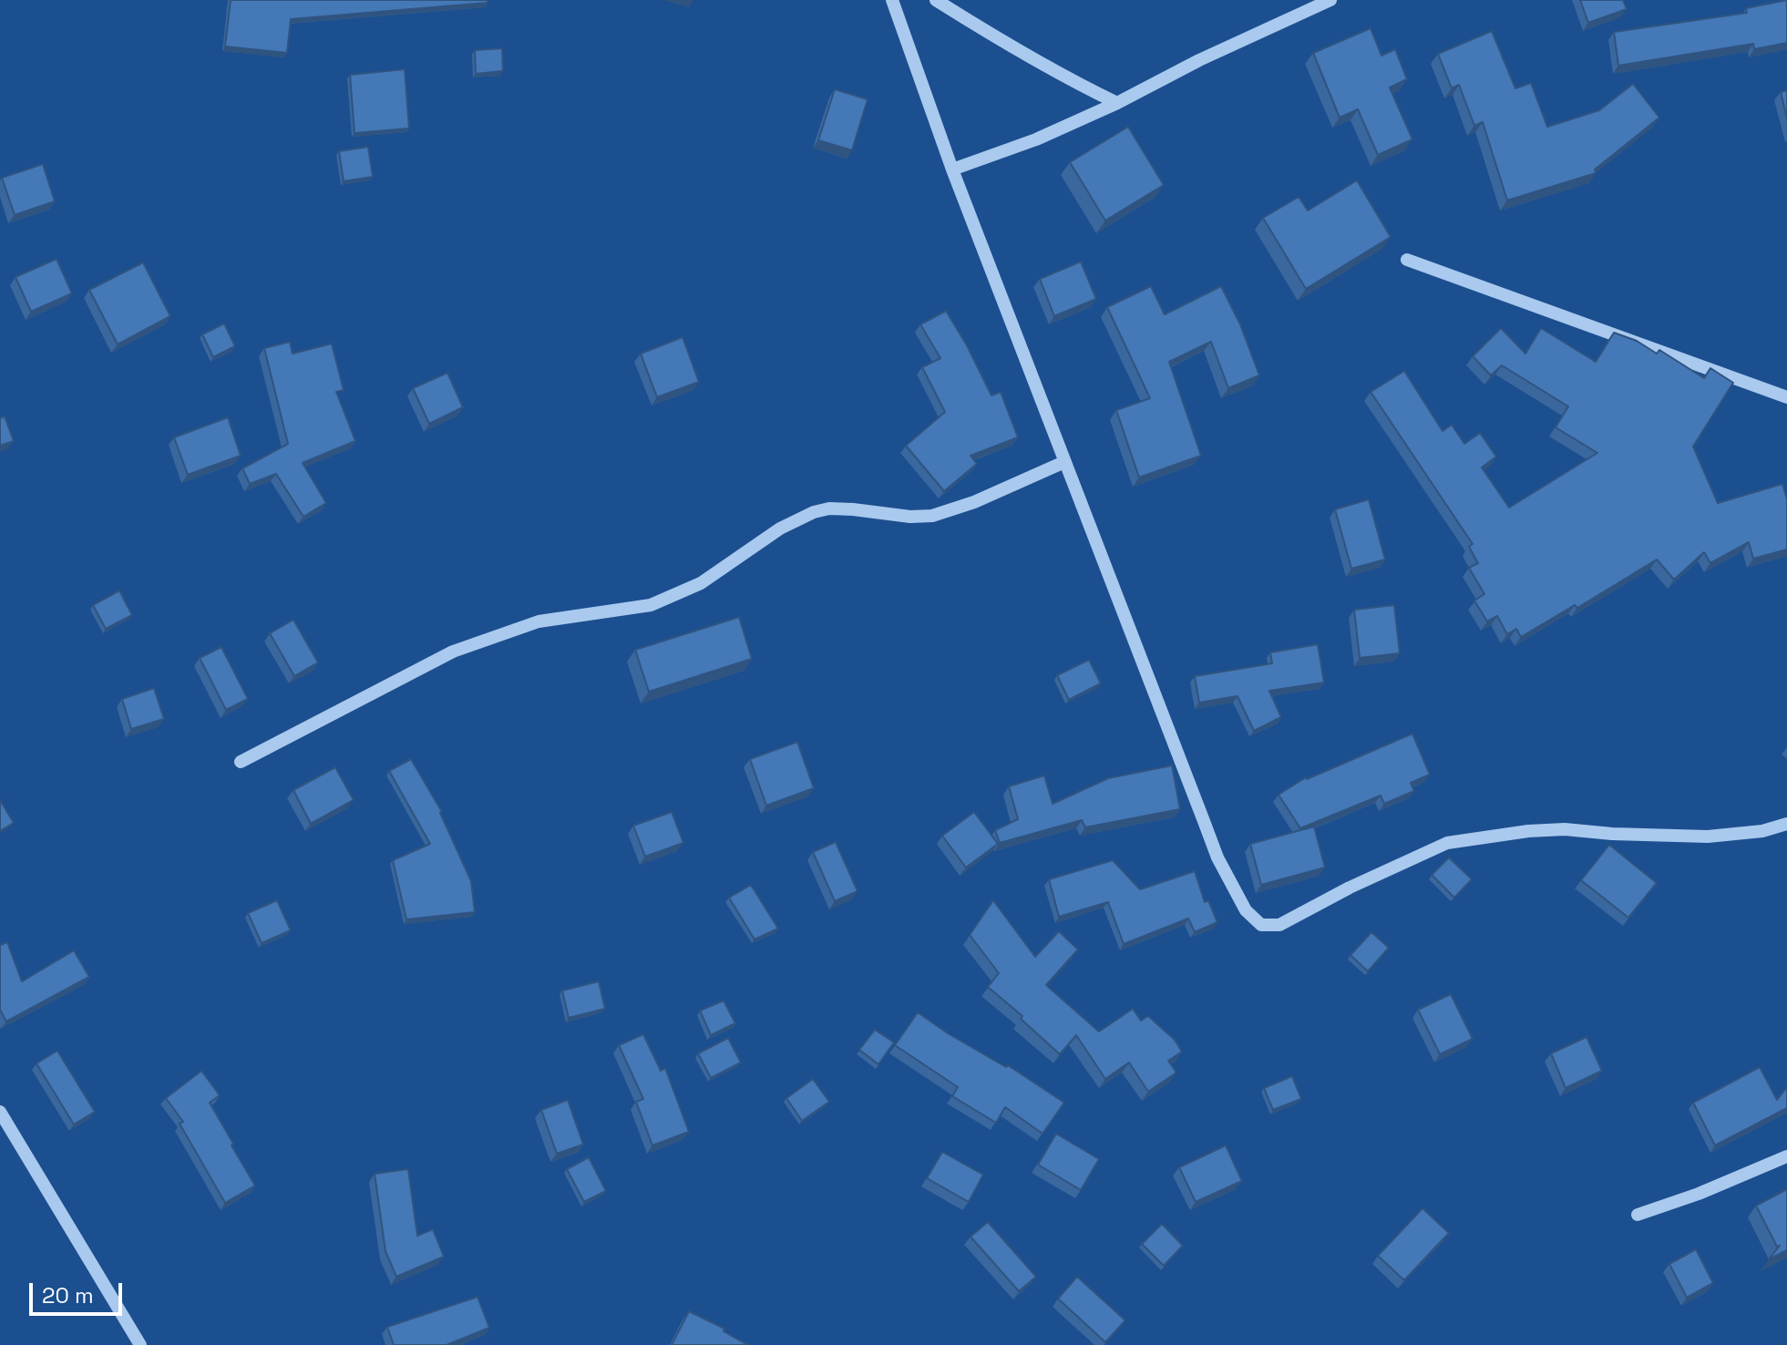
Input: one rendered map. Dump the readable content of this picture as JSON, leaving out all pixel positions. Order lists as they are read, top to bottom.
{
  "scale_bar": "20 m"
}
